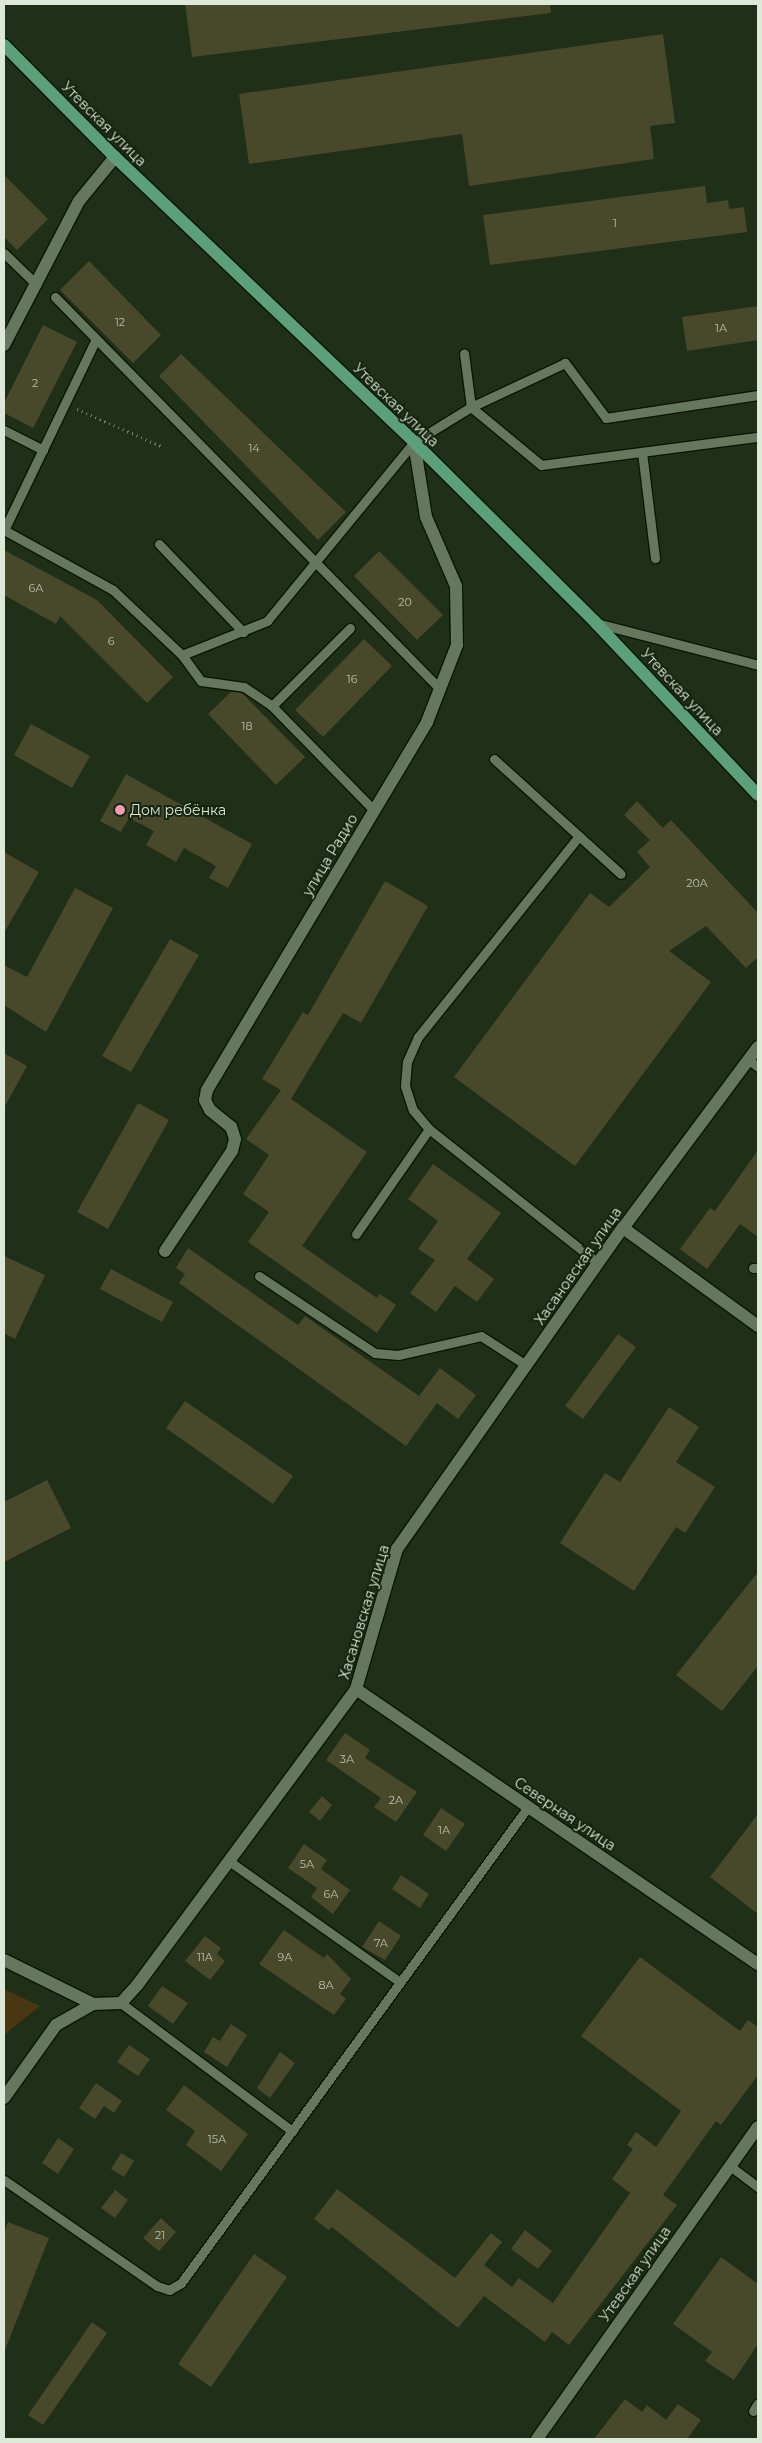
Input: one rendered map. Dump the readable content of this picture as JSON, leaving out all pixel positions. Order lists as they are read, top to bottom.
{
  "streets": {
    "main road": ["Утевская улица"],
    "street": ["улица Радио", "Хасановская улица", "Северная улица"]
  },
  "crossings": [
    ["Утевская улица", "улица Радио"],
    ["Хасановская улица", "Северная улица"]
  ],
  "places": ["Дом ребёнка"],
  "house_numbers": [
    "1",
    "12",
    "1А",
    "2",
    "14",
    "6А",
    "20",
    "6",
    "16",
    "18",
    "20А",
    "3А",
    "2А",
    "1А",
    "5А",
    "6А",
    "7А",
    "11А",
    "9А",
    "8А",
    "15А",
    "21"
  ]
}
